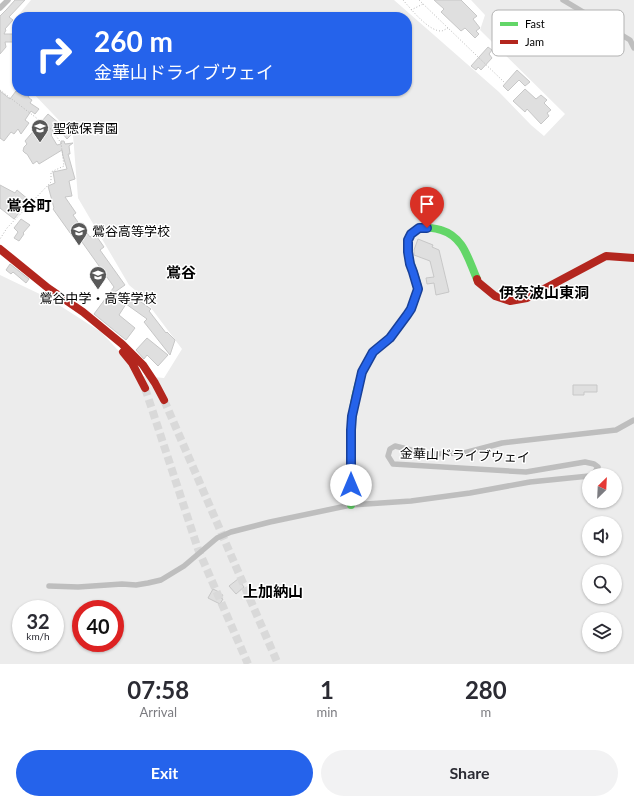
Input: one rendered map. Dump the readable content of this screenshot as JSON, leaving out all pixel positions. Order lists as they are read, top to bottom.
{
  "streets": {
    "street": ["金華山ドライブウェイ"]
  },
  "districts": [
    "鴬谷町",
    "鴬谷",
    "伊奈波山東洞",
    "上加納山"
  ],
  "places": {
    "school or university": ["聖徳保育園", "鶯谷高等学校", "鶯谷中学・高等学校"]
  },
  "legend": ["Fast", "Jam"],
  "north": "top right",
  "page": {
    "turn": ["260 m", "金華山ドライブウェイ"],
    "speed": "32 km/h",
    "limit": "40",
    "eta": [
      "07:58",
      "Arrival",
      "1",
      "min",
      "280",
      "m"
    ],
    "buttons": ["Exit", "Share"]
  }
}
